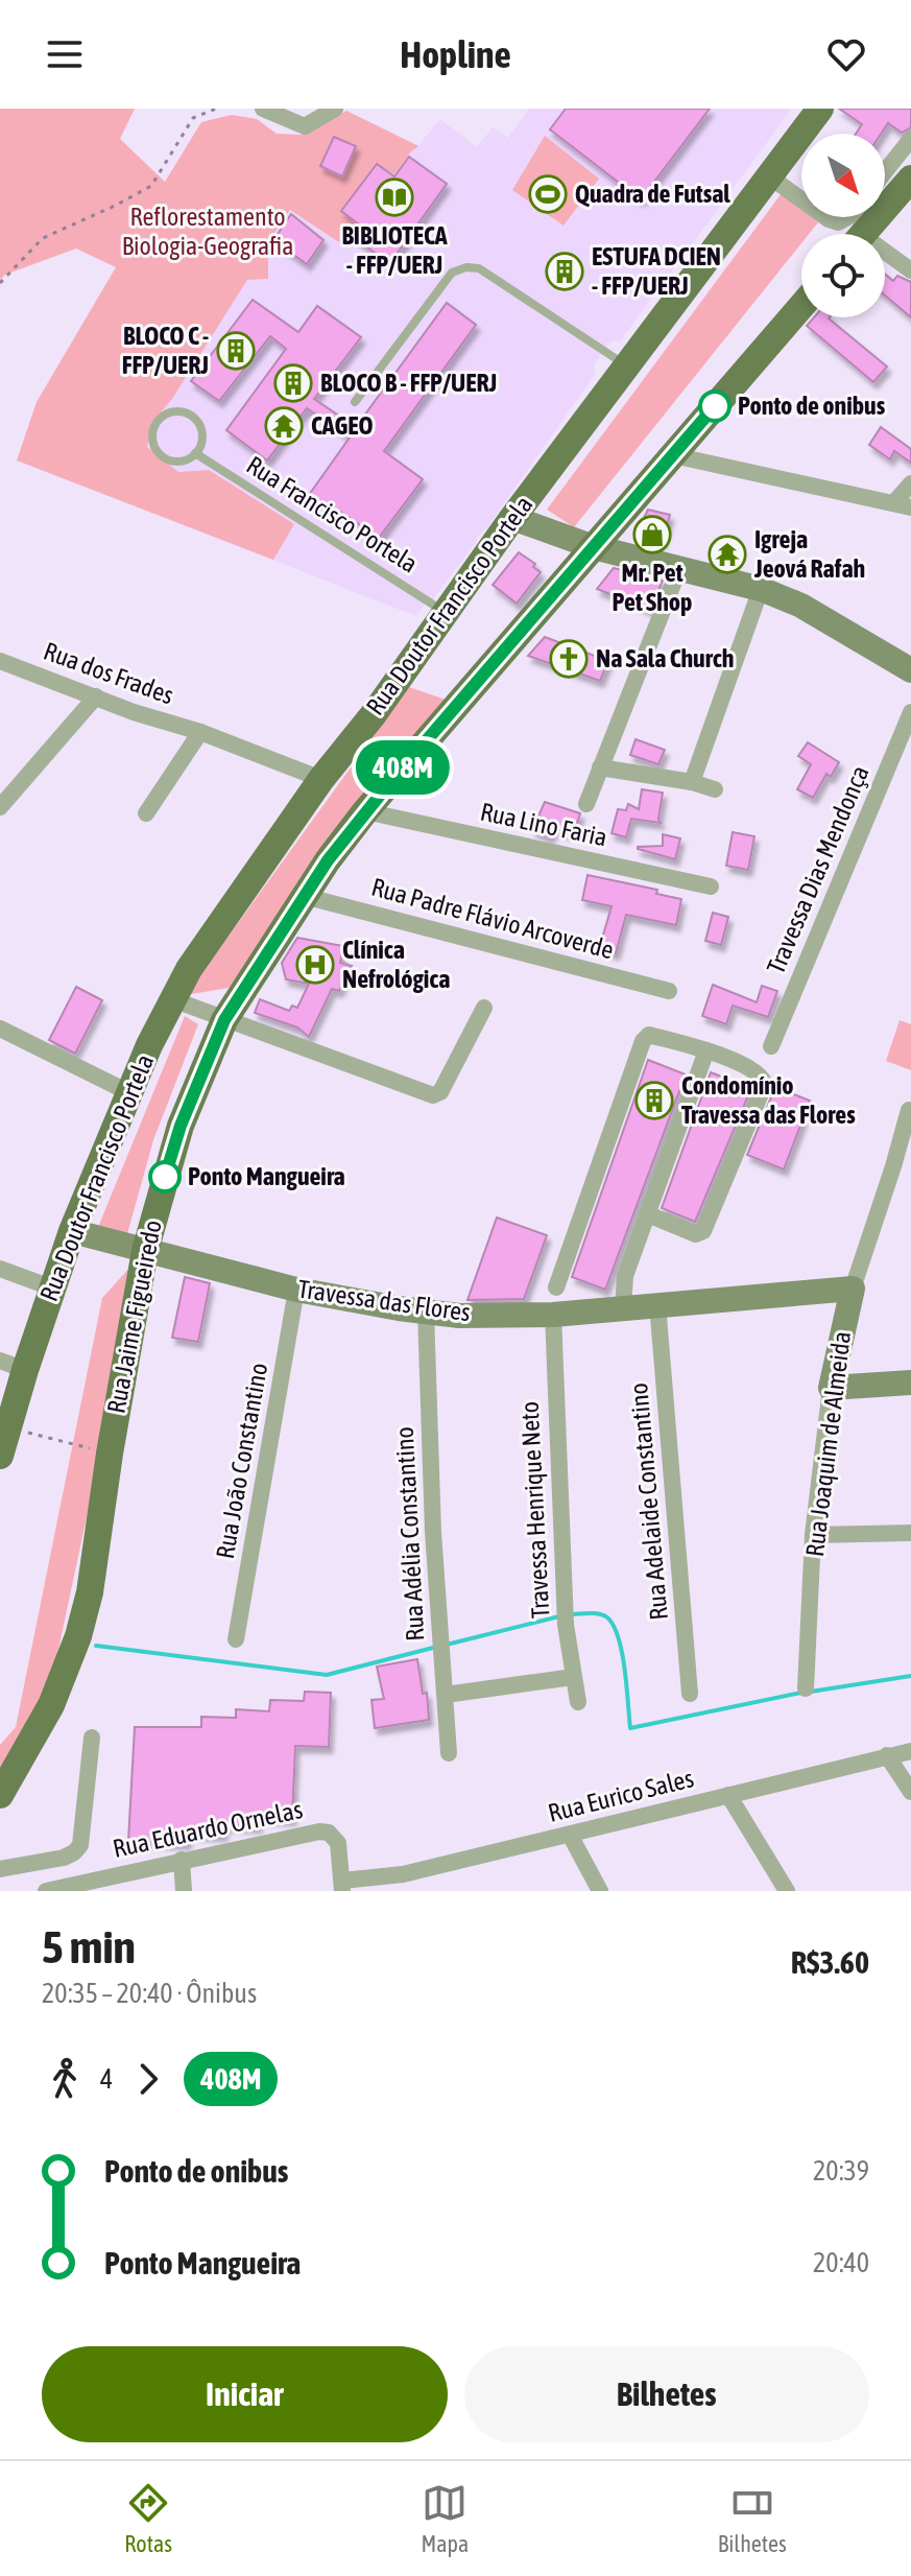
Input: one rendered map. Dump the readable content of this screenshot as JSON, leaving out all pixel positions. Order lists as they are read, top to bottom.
{
  "streets": {
    "main road": ["Rua Doutor Francisco Portela", "Rua Jaime Figueiredo"],
    "street": [
      "Rua dos Frades",
      "Rua Lino Faria",
      "Travessa Dias Mendonça",
      "Rua Padre Flávio Arcoverde",
      "Travessa das Flores",
      "Rua Joaquim de Almeida",
      "Rua João Constantino",
      "Rua Adelaide Constantino",
      "Travessa Henrique Neto",
      "Rua Adélia Constantino",
      "Rua Eurico Sales",
      "Rua Eduardo Ornelas"
    ],
    "lane": ["Rua Francisco Portela"]
  },
  "crossings": [
    ["Rua Francisco Portela", "Rua Doutor Francisco Portela"],
    ["Rua Doutor Francisco Portela", "Rua dos Frades"],
    ["Rua Doutor Francisco Portela", "Travessa das Flores"],
    ["Rua Lino Faria", "Rua Jaime Figueiredo"],
    ["Rua Padre Flávio Arcoverde", "Rua Jaime Figueiredo"],
    ["Travessa das Flores", "Rua Jaime Figueiredo"],
    ["Travessa das Flores", "Rua Joaquim de Almeida"],
    ["Travessa das Flores", "Rua João Constantino"],
    ["Travessa das Flores", "Rua Adelaide Constantino"],
    ["Travessa das Flores", "Travessa Henrique Neto"],
    ["Travessa das Flores", "Rua Adélia Constantino"],
    ["Rua Eurico Sales", "Rua Eduardo Ornelas"]
  ],
  "parks": ["Reflorestamento Biologia-Geografia"],
  "places": {
    "sports": ["Quadra de Futsal"],
    "library": ["BIBLIOTECA - FFP/UERJ"],
    "building": [
      "ESTUFA DCIEN - FFP/UERJ",
      "BLOCO C - FFP/UERJ",
      "BLOCO B - FFP/UERJ",
      "Condomínio Travessa das Flores"
    ],
    "other": ["Ponto de onibus", "Ponto Mangueira"],
    "temple": ["CAGEO", "Igreja Jeová Rafah"],
    "shop": ["Mr. Pet Pet Shop"],
    "church": ["Na Sala Church"],
    "hospital": ["Clínica Nefrológica"]
  },
  "lines": ["bus line 408M"],
  "north": "bottom right",
  "page": {
    "header": "Hopline",
    "on_map": "408M",
    "heading": ["5 min", "20:35 – 20:40 · Ônibus", "R$3.60"],
    "legs": ["4", "408M"],
    "list": [
      {
        "name": "Ponto de onibus",
        "value": "20:39"
      },
      {
        "name": "Ponto Mangueira",
        "value": "20:40"
      }
    ],
    "buttons": ["Iniciar", "Bilhetes"],
    "tabs": ["Rotas", "Mapa", "Bilhetes"]
  }
}
